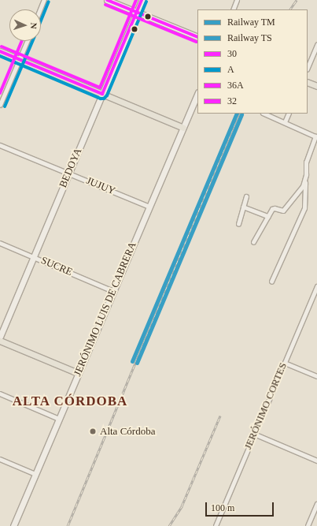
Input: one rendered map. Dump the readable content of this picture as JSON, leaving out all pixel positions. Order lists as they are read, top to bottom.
{
  "streets": {
    "main road": ["BEDOYA", "JERÓNIMO LUIS DE CABRERA"],
    "street": ["JUJUY", "SUCRE", "JERÓNIMO CORTES"]
  },
  "crossings": [
    ["BEDOYA", "JUJUY"],
    ["BEDOYA", "SUCRE"],
    ["JUJUY", "JERÓNIMO LUIS DE CABRERA"],
    ["SUCRE", "JERÓNIMO LUIS DE CABRERA"]
  ],
  "districts": ["ALTA CÓRDOBA"],
  "places": ["Alta Córdoba"],
  "lines": [
    "transit line 30",
    "transit line 36A",
    "transit line A",
    "transit line 32",
    "rail line TM",
    "rail line TS"
  ],
  "legend": [
    "Railway TM",
    "Railway TS",
    "30",
    "A",
    "36A",
    "32"
  ],
  "scale_bar": "100 m",
  "north": "right"
}
